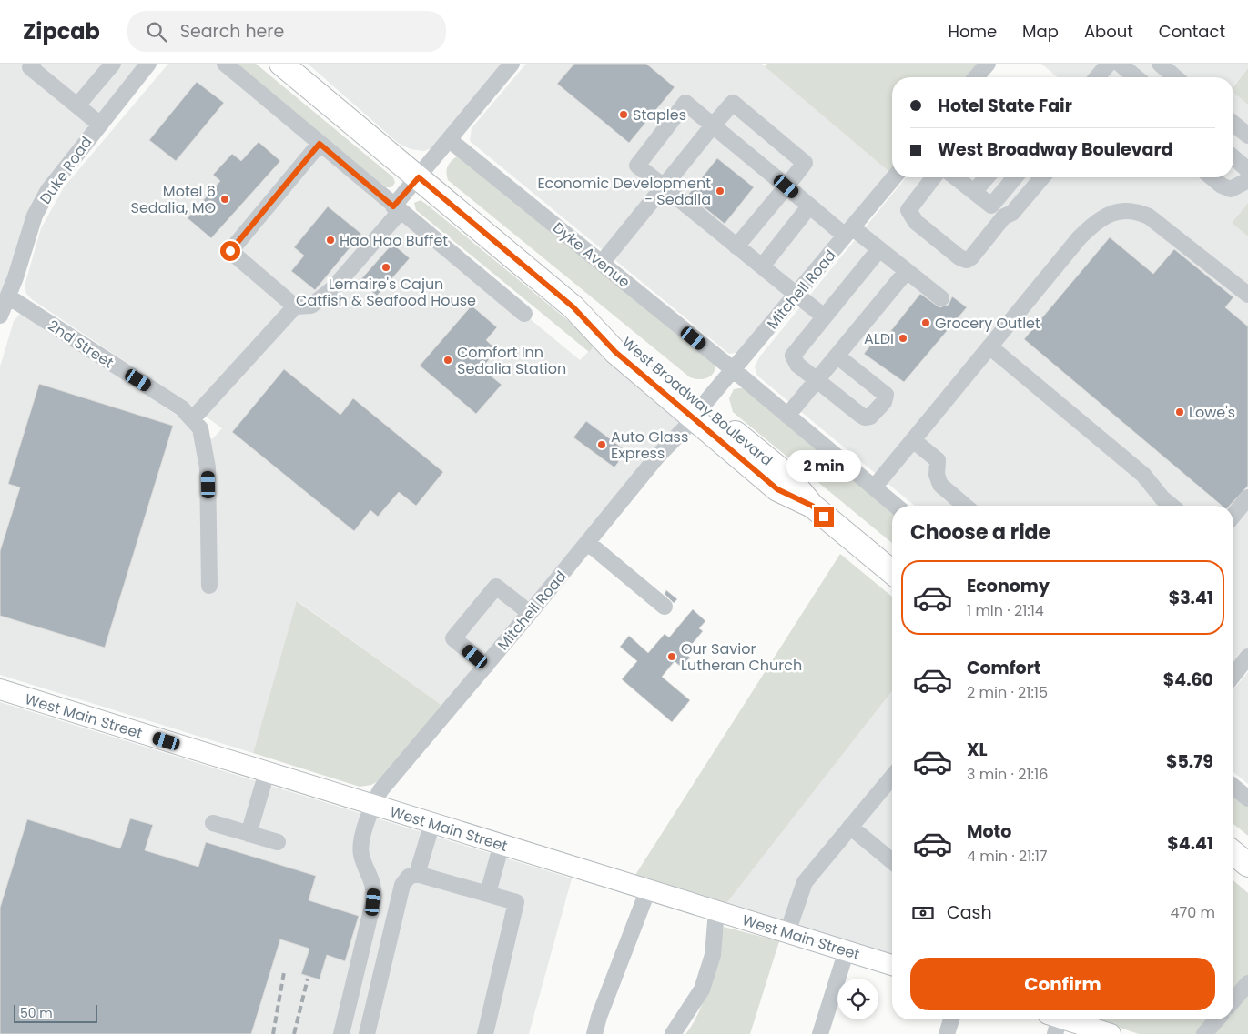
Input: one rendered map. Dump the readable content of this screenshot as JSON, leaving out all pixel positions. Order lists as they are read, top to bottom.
{
  "streets": {
    "highway": ["West Broadway Boulevard"],
    "main road": ["West Main Street"],
    "street": [
      "Duke Road",
      "Dyke Avenue",
      "Mitchell Road",
      "2nd Street"
    ]
  },
  "crossings": [
    ["Duke Road", "2nd Street"],
    ["Dyke Avenue", "Mitchell Road"],
    ["Mitchell Road", "West Broadway Boulevard"],
    ["Mitchell Road", "West Main Street"]
  ],
  "places": [
    "Staples",
    "Economic Development - Sedalia",
    "Motel 6 Sedalia, MO",
    "Hao Hao Buffet",
    "Lemaire's Cajun Catfish & Seafood House",
    "Grocery Outlet",
    "ALDI",
    "Comfort Inn Sedalia Station",
    "Lowe's",
    "Auto Glass Express",
    "Our Savior Lutheran Church"
  ],
  "scale_bar": "50 m",
  "page": {
    "header": "Zipcab",
    "search": "Search here",
    "nav": [
      "Home",
      "Map",
      "About",
      "Contact"
    ],
    "banner": ["Hotel State Fair", "West Broadway Boulevard"],
    "bubble": "2 min",
    "heading": "Choose a ride",
    "list": [
      {
        "name": "Economy",
        "note": "1 min · 21:14",
        "value": "$3.41"
      },
      {
        "name": "Comfort",
        "note": "2 min · 21:15",
        "value": "$4.60"
      },
      {
        "name": "XL",
        "note": "3 min · 21:16",
        "value": "$5.79"
      },
      {
        "name": "Moto",
        "note": "4 min · 21:17",
        "value": "$4.41"
      }
    ],
    "pay": ["Cash", "470 m"],
    "buttons": "Confirm",
    "scale": "50 m"
  }
}
